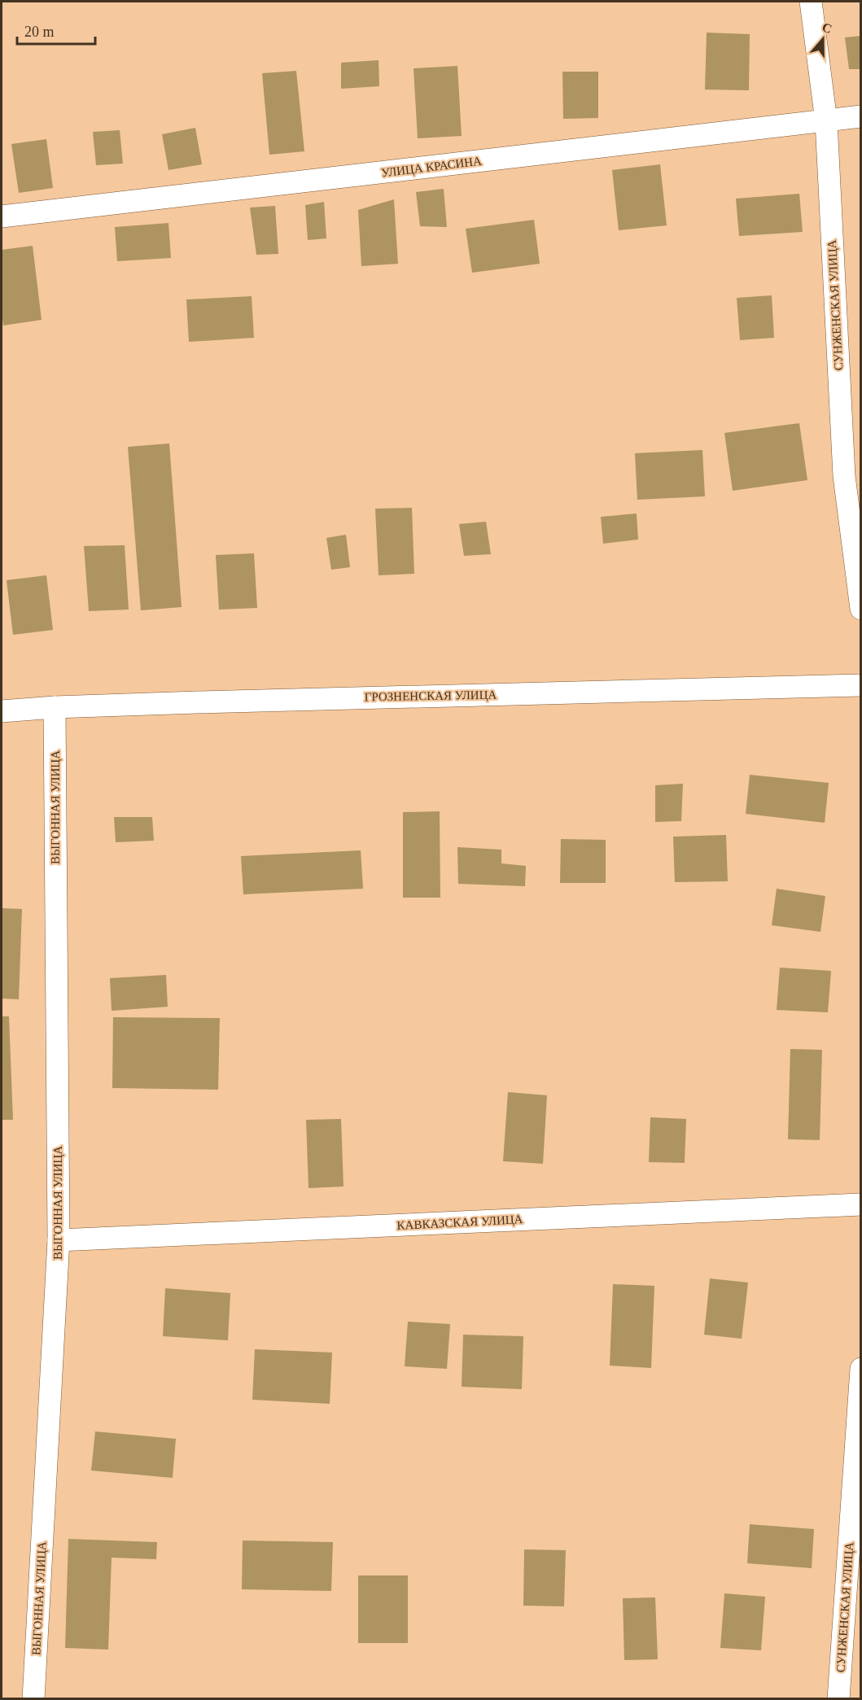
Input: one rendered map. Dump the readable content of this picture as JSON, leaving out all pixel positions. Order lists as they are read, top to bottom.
{
  "streets": {
    "street": [
      "УЛИЦА КРАСИНА",
      "СУНЖЕНСКАЯ УЛИЦА",
      "ГРОЗНЕНСКАЯ УЛИЦА",
      "ВЫГОННАЯ УЛИЦА",
      "КАВКАЗСКАЯ УЛИЦА"
    ]
  },
  "crossings": [
    ["УЛИЦА КРАСИНА", "СУНЖЕНСКАЯ УЛИЦА"],
    ["ГРОЗНЕНСКАЯ УЛИЦА", "ВЫГОННАЯ УЛИЦА"],
    ["ВЫГОННАЯ УЛИЦА", "КАВКАЗСКАЯ УЛИЦА"]
  ],
  "scale_bar": "20 m",
  "north": "top"
}
